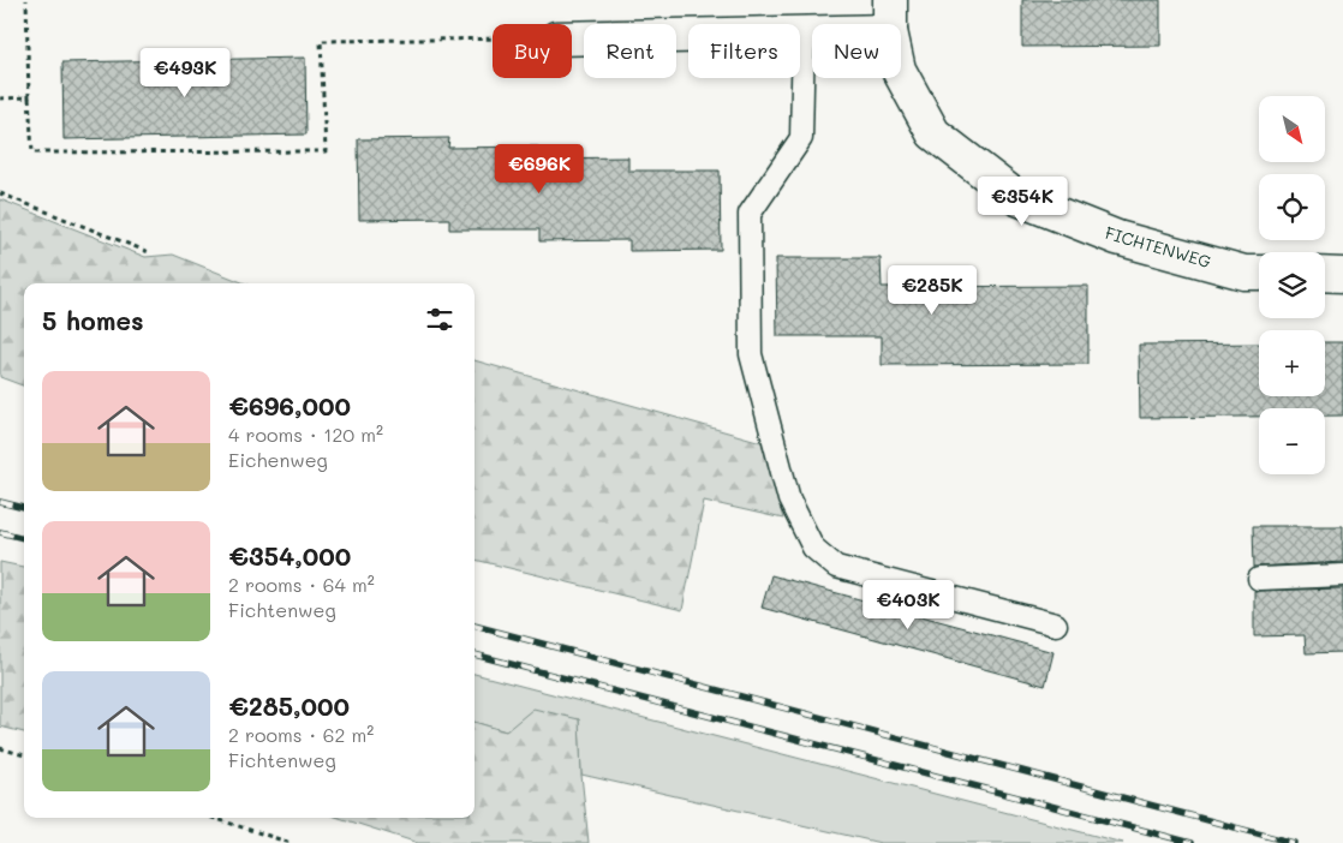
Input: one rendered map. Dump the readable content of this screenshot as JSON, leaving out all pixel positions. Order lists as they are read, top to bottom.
{
  "streets": {
    "street": ["FICHTENWEG"]
  },
  "north": "bottom right",
  "page": {
    "chip": [
      "Buy",
      "Rent",
      "Filters",
      "New"
    ],
    "price": [
      "€493K",
      "€696K",
      "€354K",
      "€285K",
      "€403K"
    ],
    "map_buttons": ["+", "−"],
    "heading": "5 homes",
    "list": [
      {
        "name": "€696,000",
        "note": "4 rooms · 120 m² · Eichenweg"
      },
      {
        "name": "€354,000",
        "note": "2 rooms · 64 m² · Fichtenweg"
      },
      {
        "name": "€285,000",
        "note": "2 rooms · 62 m² · Fichtenweg"
      }
    ]
  }
}
